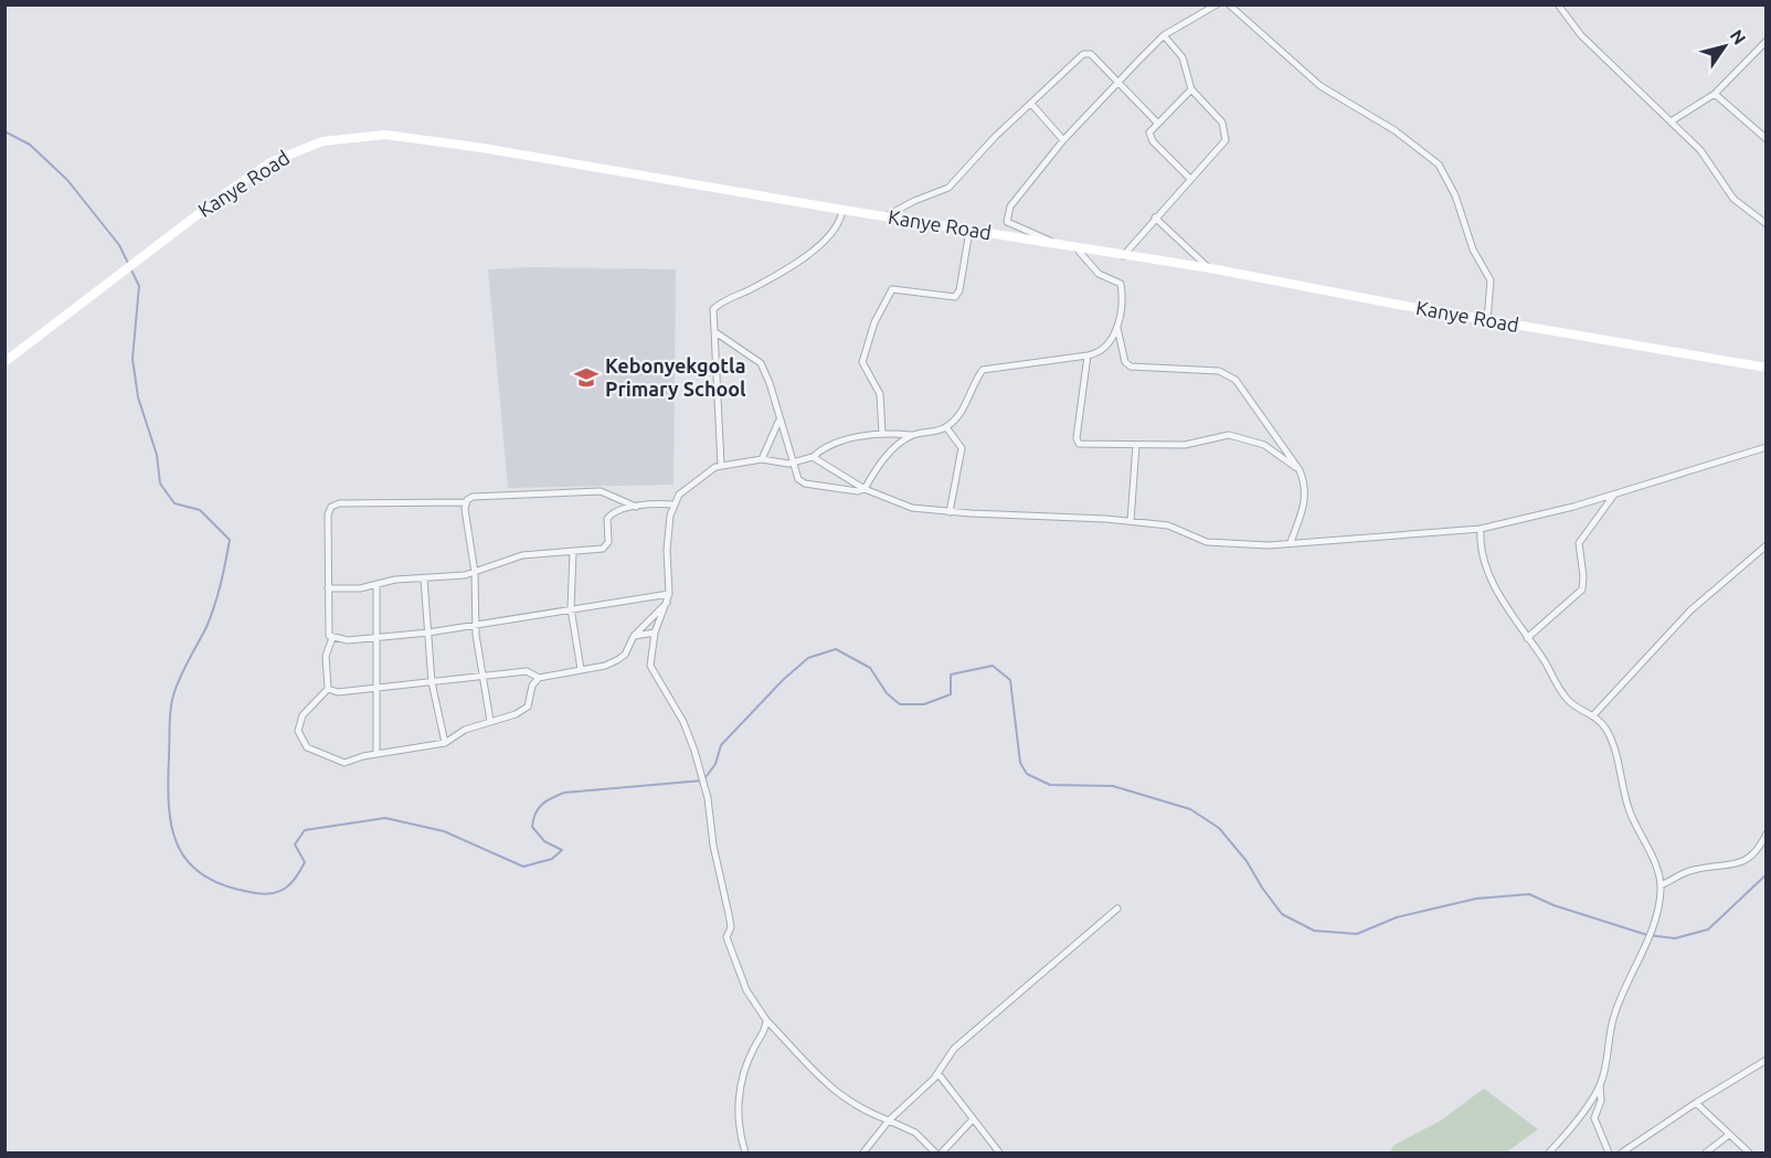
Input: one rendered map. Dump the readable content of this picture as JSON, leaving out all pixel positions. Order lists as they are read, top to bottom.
{
  "streets": {
    "main road": ["Kanye Road"]
  },
  "places": {
    "school or university": ["Kebonyekgotla Primary School"]
  },
  "north": "top right"
}
